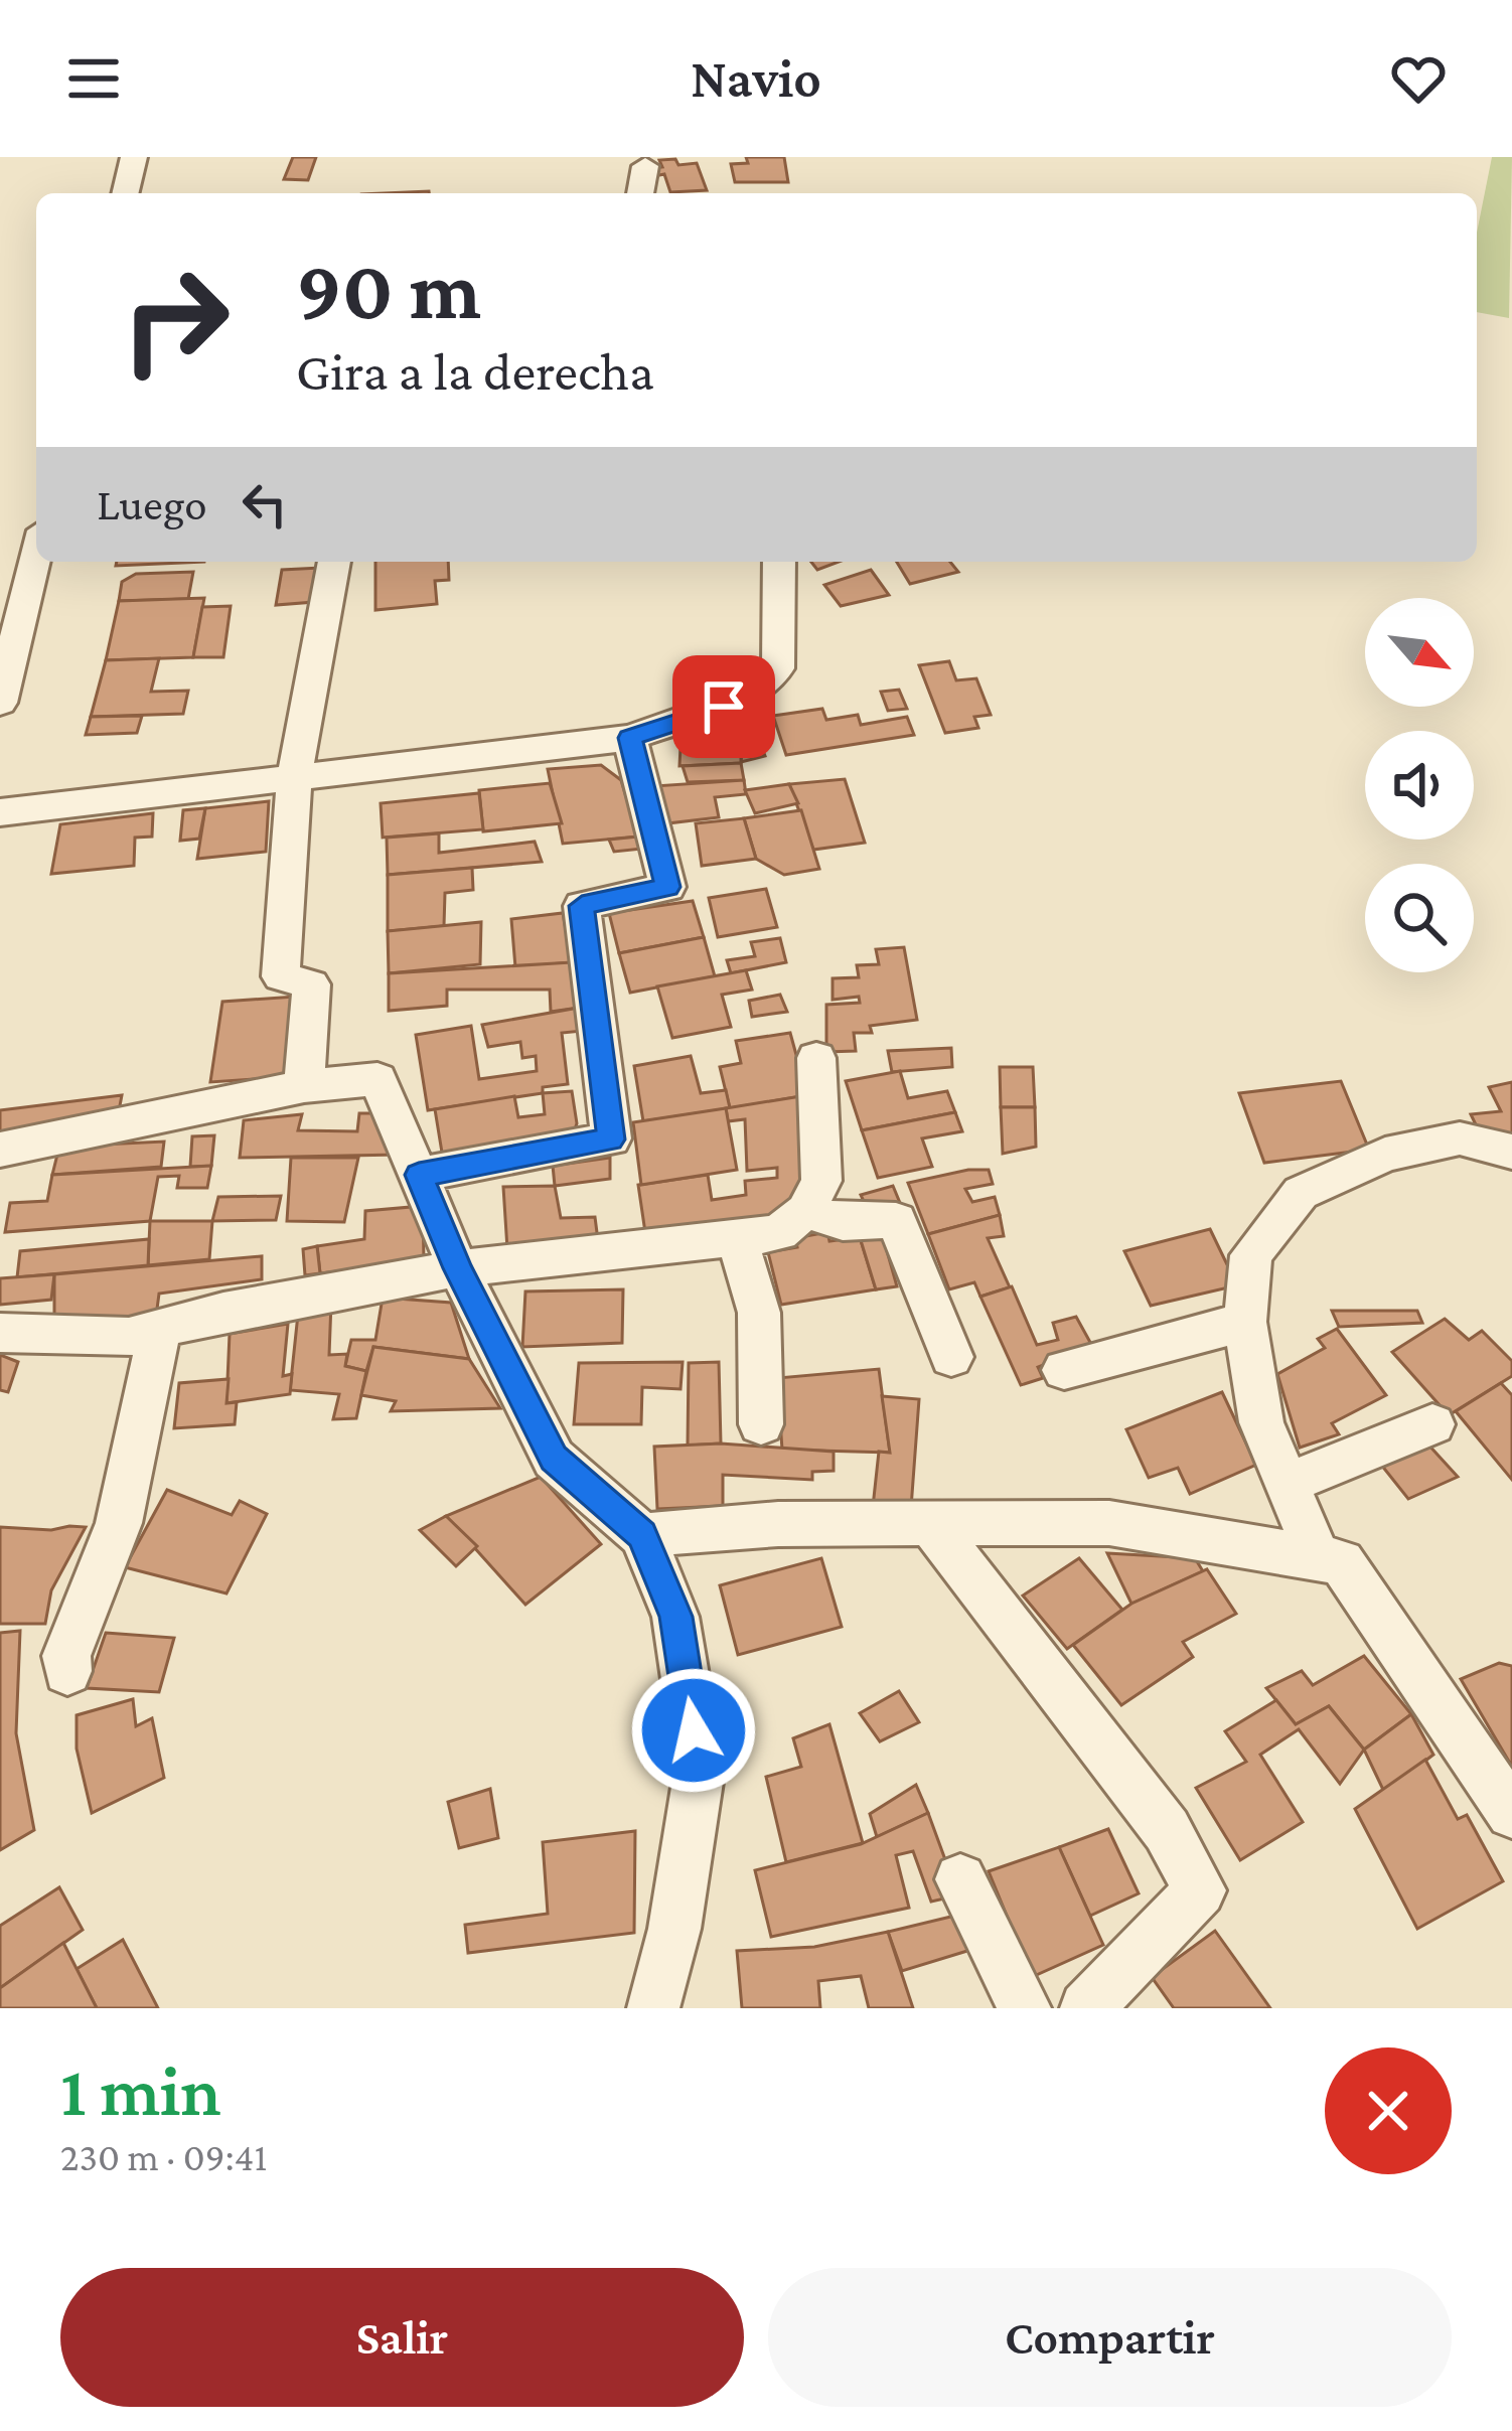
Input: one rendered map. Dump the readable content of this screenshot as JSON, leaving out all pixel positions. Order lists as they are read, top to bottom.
{
  "north": "bottom right",
  "page": {
    "header": "Navio",
    "turn": ["90 m", "Gira a la derecha"],
    "then": "Luego",
    "heading": ["1 min", "230 m · 09:41"],
    "buttons": ["Salir", "Compartir"]
  }
}
